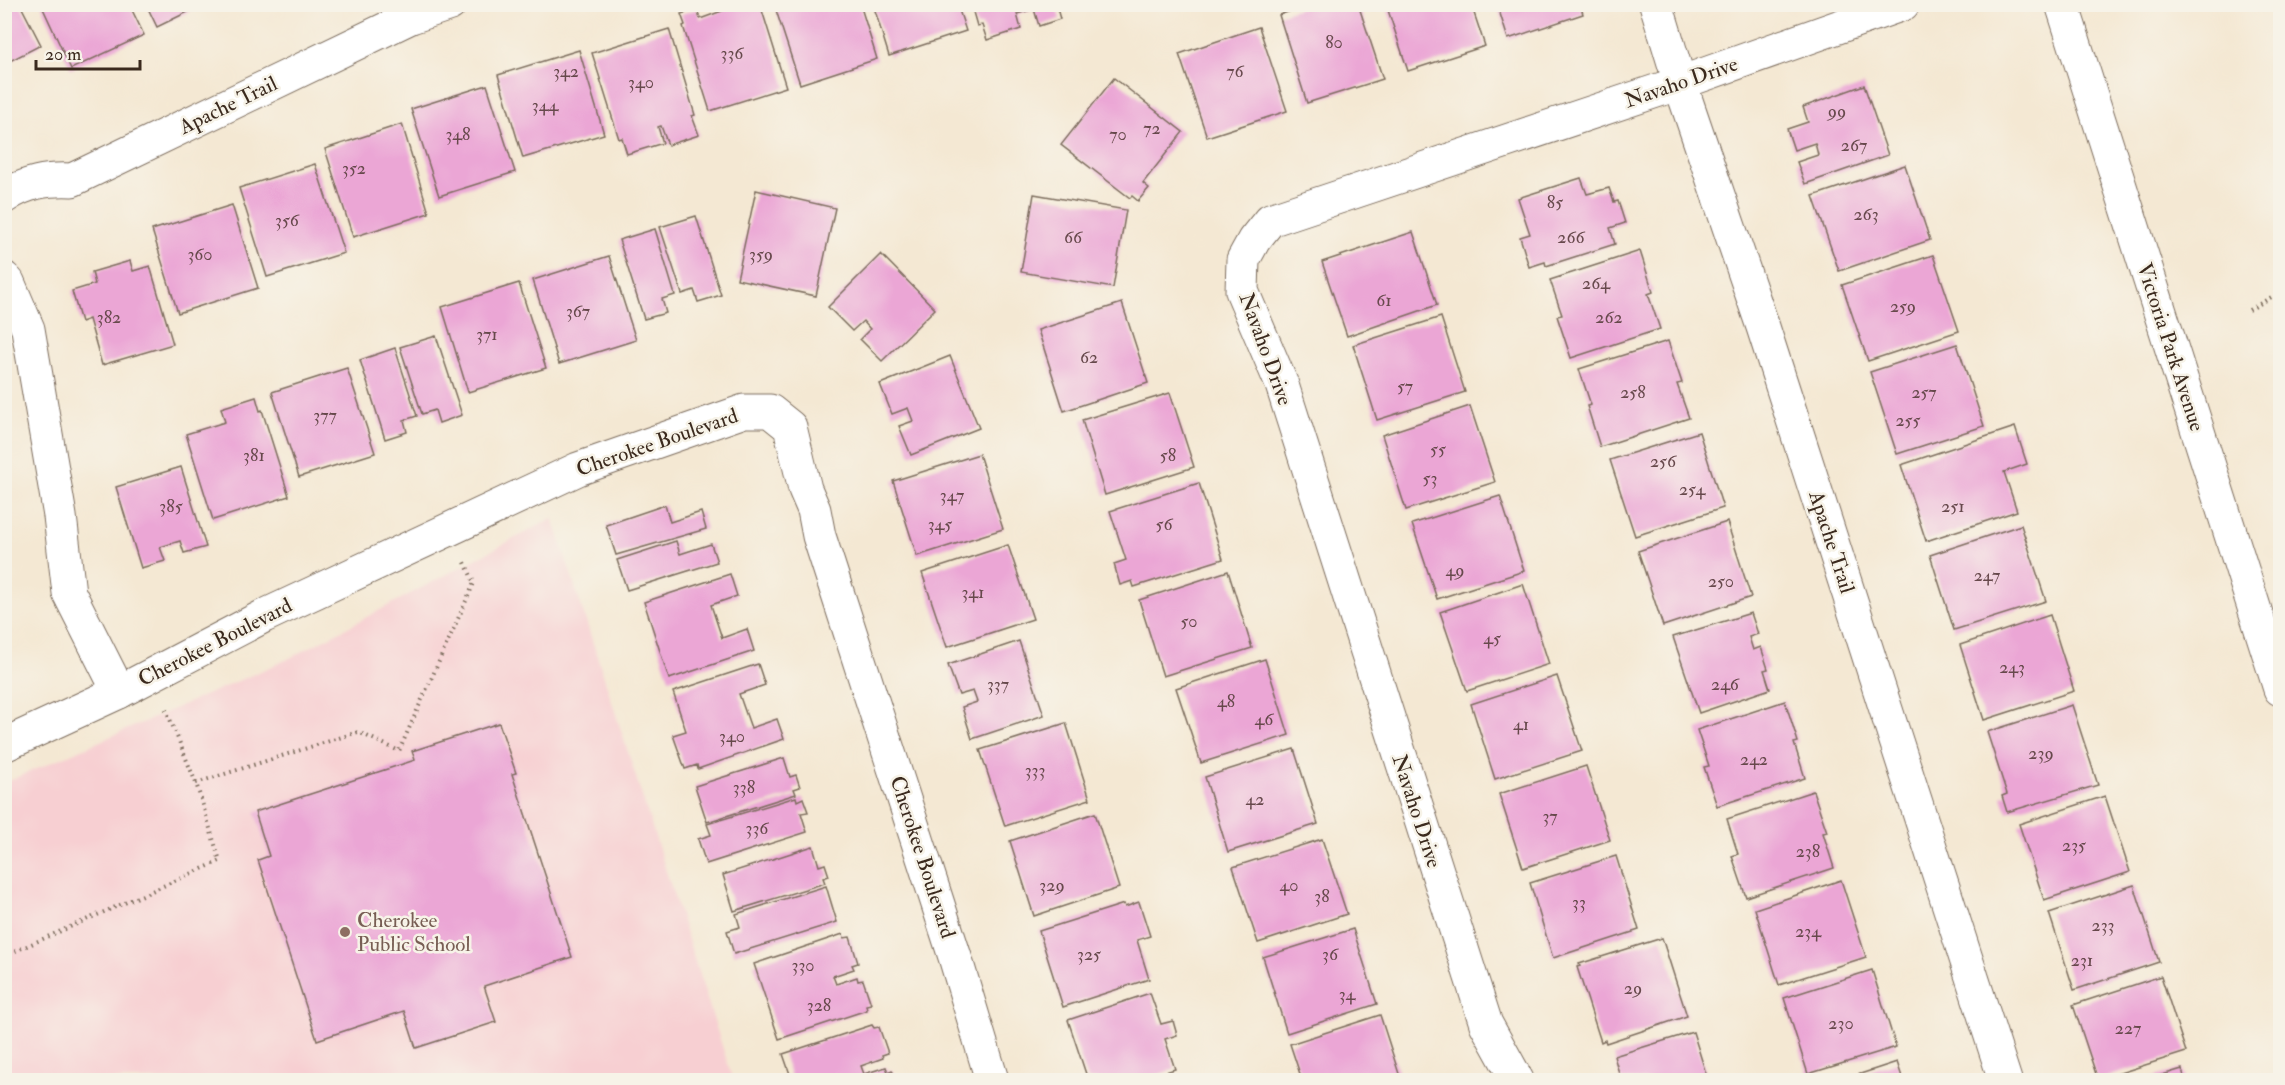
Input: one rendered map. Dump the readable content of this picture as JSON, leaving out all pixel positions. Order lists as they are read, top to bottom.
{
  "streets": {
    "street": [
      "Navaho Drive",
      "Apache Trail",
      "Victoria Park Avenue",
      "Cherokee Boulevard"
    ]
  },
  "crossings": [
    ["Navaho Drive", "Apache Trail"]
  ],
  "places": ["Cherokee Public School"],
  "house_numbers": [
    "80",
    "336",
    "342",
    "76",
    "340",
    "344",
    "99",
    "72",
    "348",
    "70",
    "267",
    "352",
    "85",
    "263",
    "356",
    "66",
    "266",
    "360",
    "359",
    "264",
    "61",
    "259",
    "367",
    "382",
    "262",
    "371",
    "62",
    "57",
    "258",
    "257",
    "377",
    "255",
    "55",
    "381",
    "58",
    "256",
    "53",
    "254",
    "347",
    "385",
    "251",
    "345",
    "56",
    "49",
    "247",
    "250",
    "341",
    "50",
    "45",
    "243",
    "337",
    "246",
    "48",
    "46",
    "41",
    "340",
    "239",
    "242",
    "333",
    "338",
    "42",
    "37",
    "336",
    "235",
    "238",
    "329",
    "40",
    "38",
    "33",
    "233",
    "234",
    "325",
    "36",
    "231",
    "330",
    "29",
    "34",
    "328",
    "230",
    "227"
  ],
  "scale_bar": "20 m"
}
